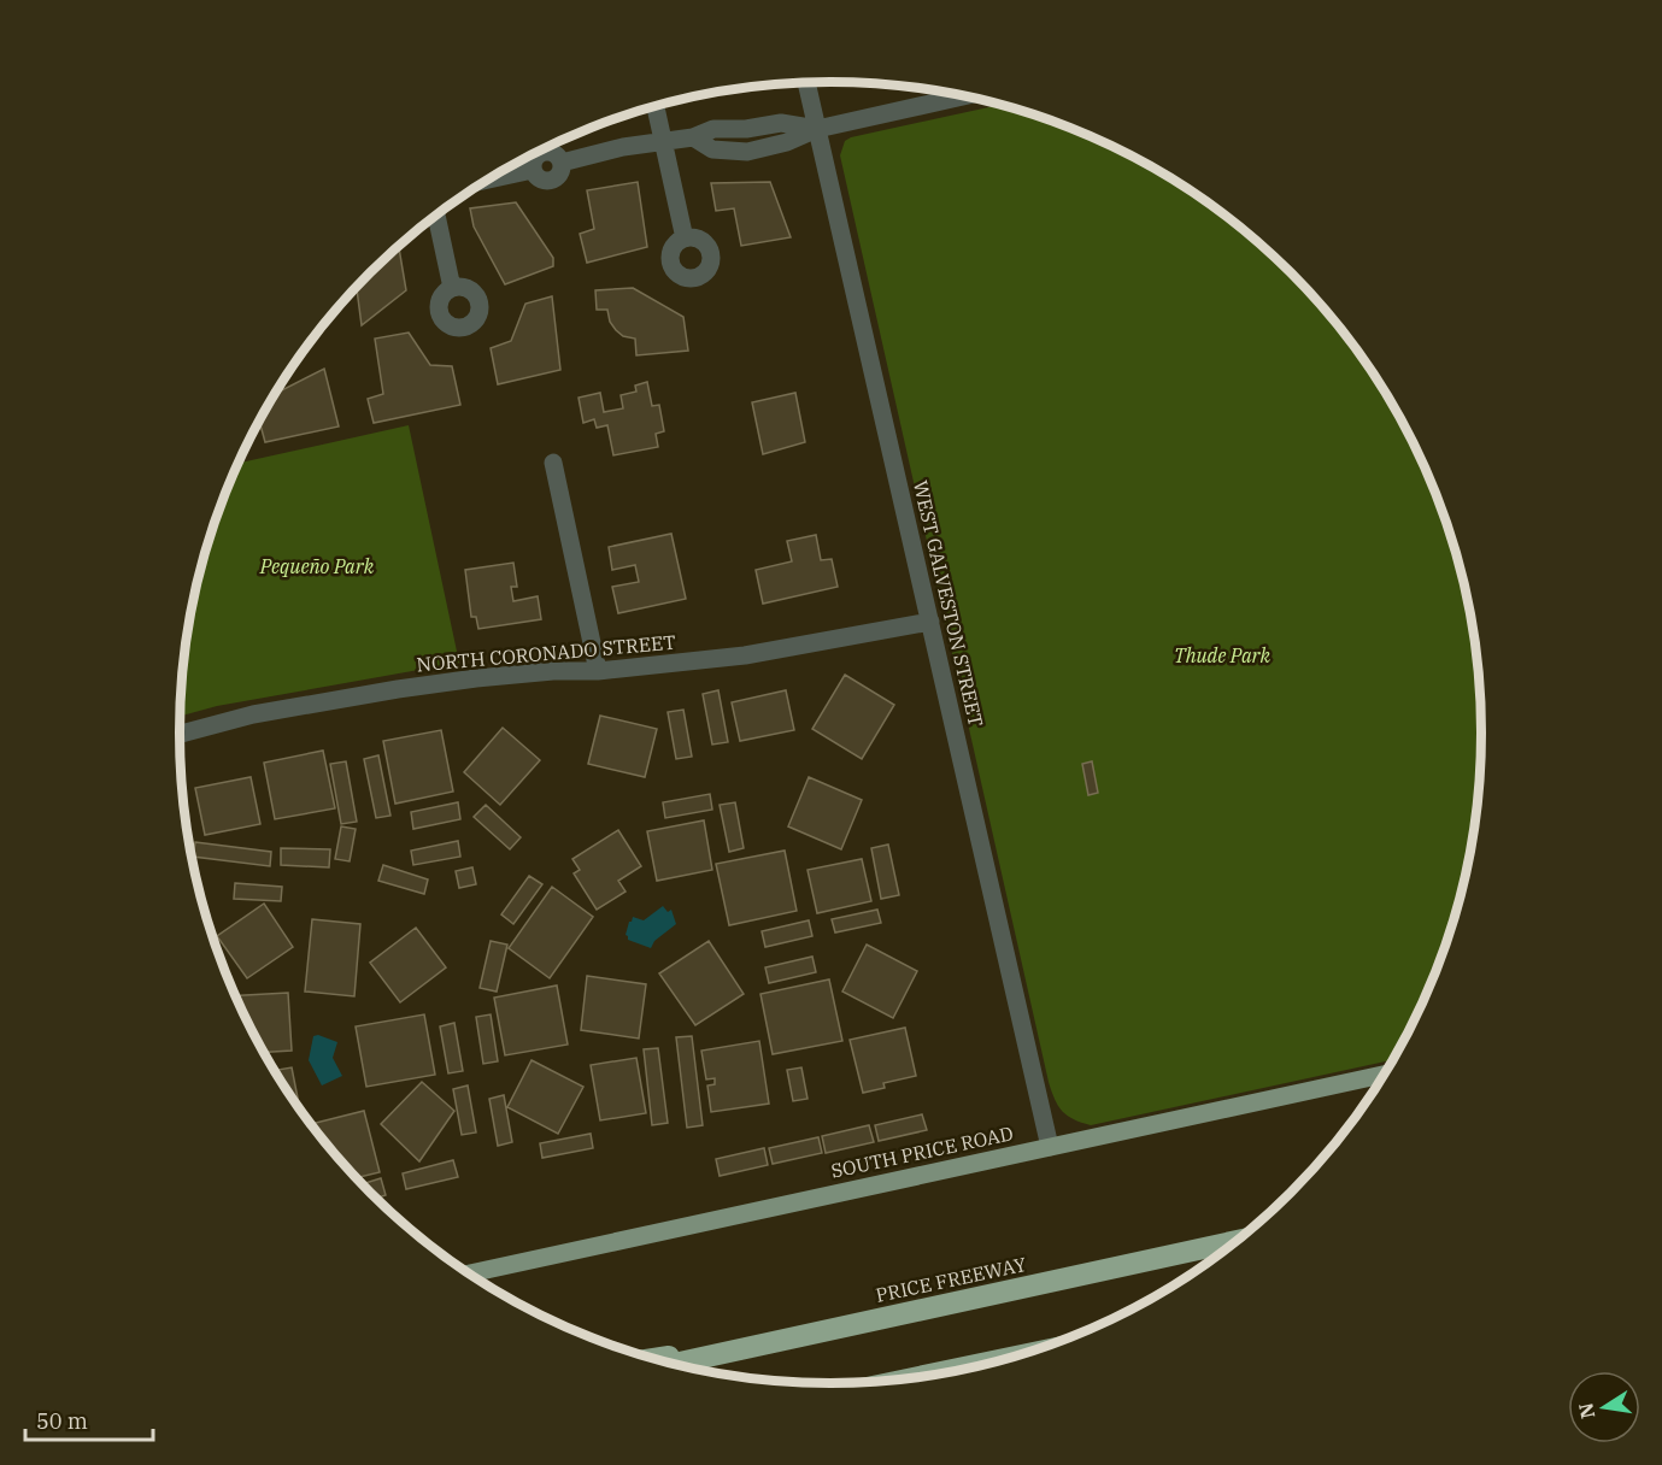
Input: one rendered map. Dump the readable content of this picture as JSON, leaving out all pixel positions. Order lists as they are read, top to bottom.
{
  "streets": {
    "highway": ["PRICE FREEWAY"],
    "main road": ["SOUTH PRICE ROAD"],
    "street": ["WEST GALVESTON STREET", "NORTH CORONADO STREET"]
  },
  "crossings": [
    ["WEST GALVESTON STREET", "NORTH CORONADO STREET"],
    ["WEST GALVESTON STREET", "SOUTH PRICE ROAD"]
  ],
  "parks": ["Pequeño Park", "Thude Park"],
  "scale_bar": "50 m",
  "north": "left"
}
